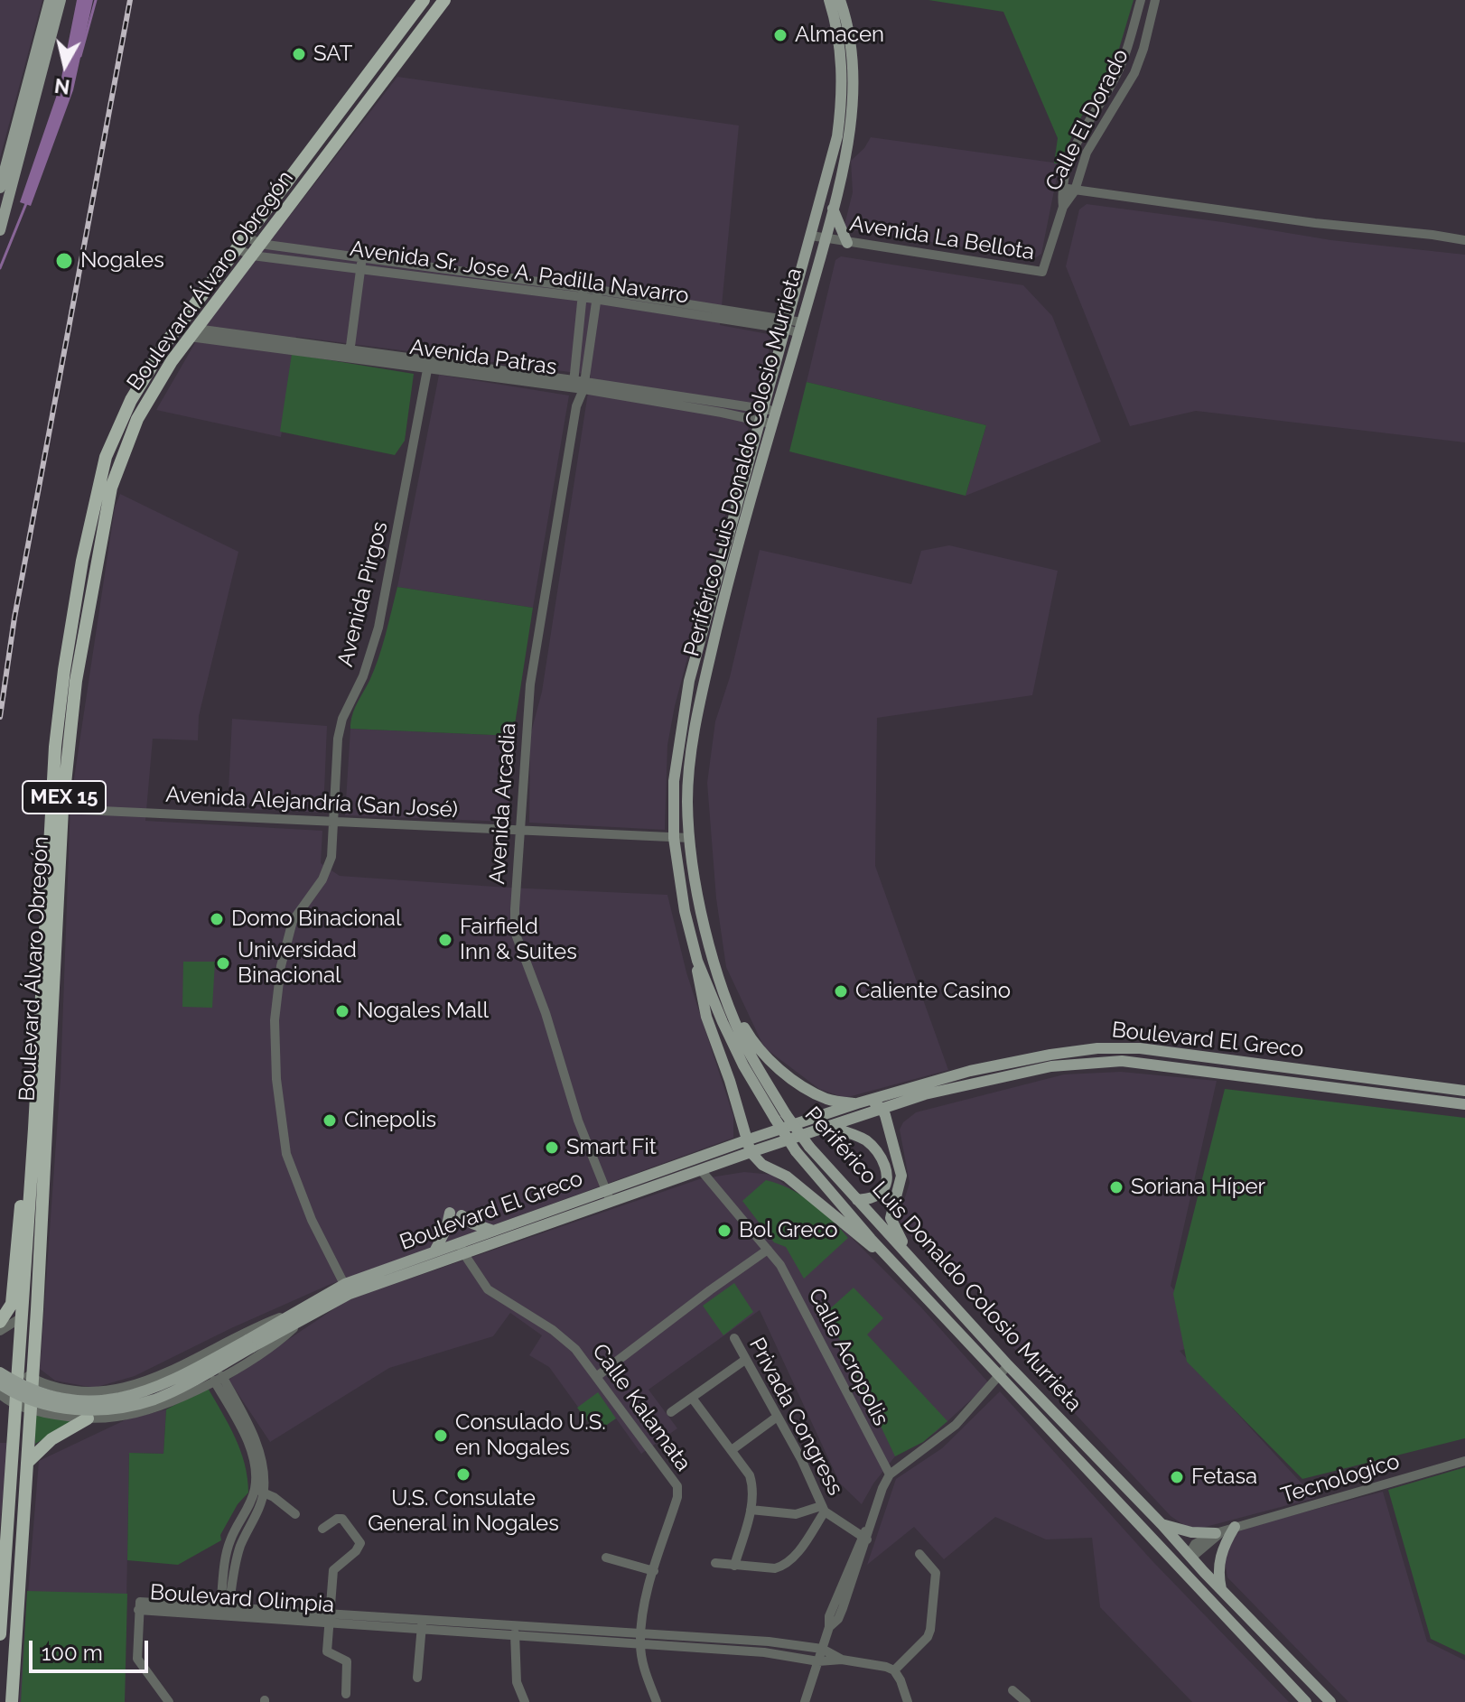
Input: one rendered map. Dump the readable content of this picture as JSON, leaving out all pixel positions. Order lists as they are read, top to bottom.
{
  "streets": {
    "highway": ["Boulevard Álvaro Obregón", "MEX 15"],
    "main road": ["Periférico Luis Donaldo Colosio Murrieta", "Boulevard El Greco"],
    "street": [
      "Calle El Dorado",
      "Avenida La Bellota",
      "Avenida Sr. Jose A. Padilla Navarro",
      "Avenida Patras",
      "Avenida Pirgos",
      "Avenida Alejandría (San José)",
      "Avenida Arcadia",
      "Calle Acropolis",
      "Calle Kalamata",
      "Privada Congress",
      "Tecnologico",
      "Boulevard Olimpia"
    ]
  },
  "crossings": [
    ["Calle El Dorado", "Avenida La Bellota"],
    ["Avenida La Bellota", "Periférico Luis Donaldo Colosio Murrieta"],
    ["Avenida Sr. Jose A. Padilla Navarro", "Boulevard Álvaro Obregón"],
    ["Avenida Sr. Jose A. Padilla Navarro", "Periférico Luis Donaldo Colosio Murrieta"],
    ["Avenida Sr. Jose A. Padilla Navarro", "Avenida Arcadia"],
    ["Boulevard Álvaro Obregón", "Avenida Patras"],
    ["Boulevard Álvaro Obregón", "Avenida Alejandría (San José)"],
    ["Boulevard Álvaro Obregón", "Boulevard El Greco"],
    ["Avenida Patras", "Periférico Luis Donaldo Colosio Murrieta"],
    ["Avenida Patras", "Avenida Pirgos"],
    ["Avenida Patras", "Avenida Arcadia"],
    ["Periférico Luis Donaldo Colosio Murrieta", "Avenida Alejandría (San José)"],
    ["Periférico Luis Donaldo Colosio Murrieta", "Tecnologico"],
    ["Avenida Pirgos", "Avenida Alejandría (San José)"],
    ["Avenida Pirgos", "Boulevard El Greco"],
    ["Avenida Alejandría (San José)", "Avenida Arcadia"],
    ["Avenida Arcadia", "Boulevard El Greco"],
    ["Boulevard El Greco", "Calle Acropolis"],
    ["Boulevard El Greco", "Calle Kalamata"],
    ["Calle Kalamata", "Boulevard Olimpia"]
  ],
  "places": [
    "Almacen",
    "SAT",
    "Nogales",
    "Domo Binacional",
    "Fairfield Inn & Suites",
    "Universidad Binacional",
    "Caliente Casino",
    "Nogales Mall",
    "Cinepolis",
    "Smart Fit",
    "Soriana Híper",
    "Bol Greco",
    "Consulado U.S. en Nogales",
    "U.S. Consulate General in Nogales",
    "Fetasa"
  ],
  "scale_bar": "100 m",
  "north": "bottom"
}
